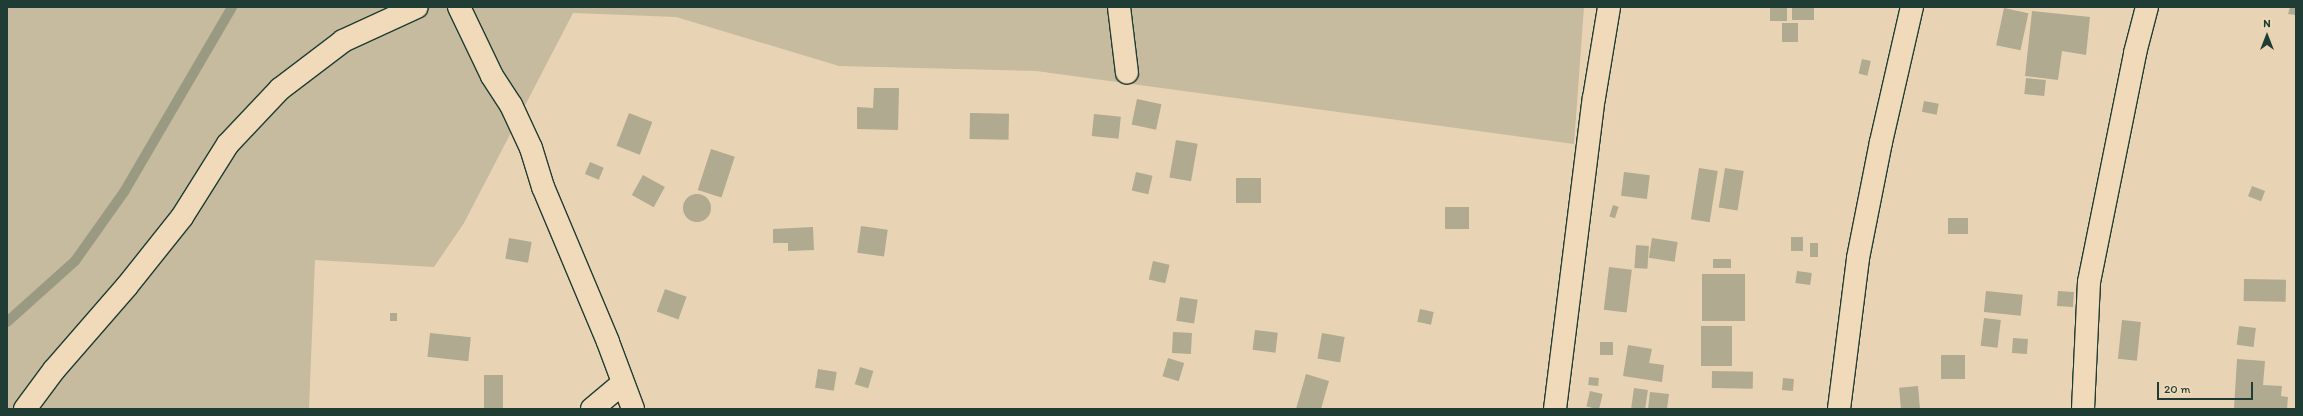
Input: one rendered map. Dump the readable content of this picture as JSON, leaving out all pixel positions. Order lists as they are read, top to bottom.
{
  "scale_bar": "20 m",
  "north": "top"
}
